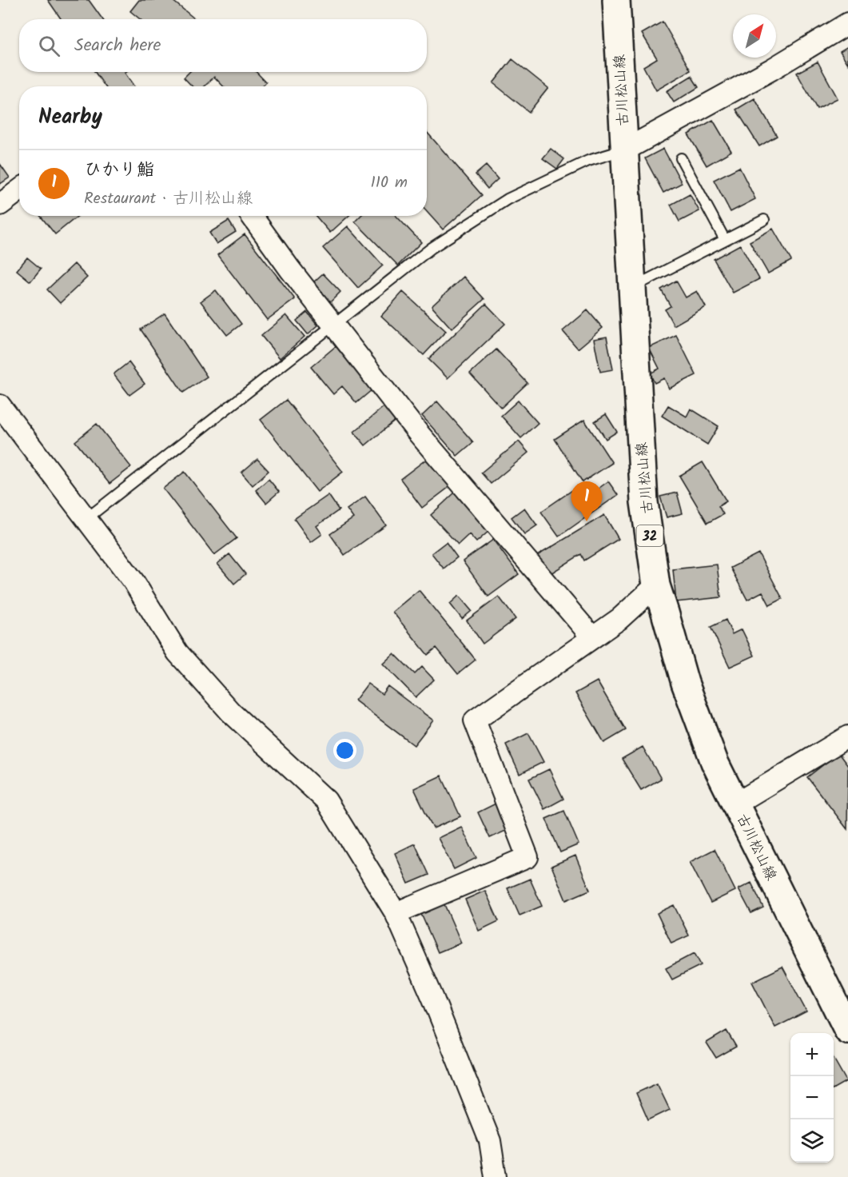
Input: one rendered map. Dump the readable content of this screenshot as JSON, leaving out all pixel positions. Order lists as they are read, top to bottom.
{
  "streets": {
    "main road": ["古川松山線", "32"]
  },
  "north": "top right",
  "page": {
    "search": "Search here",
    "heading": "Nearby",
    "list": [
      {
        "mark": "1",
        "name": "ひかり鮨",
        "note": "Restaurant · 古川松山線",
        "value": "110 m"
      }
    ],
    "pins": "1",
    "map_buttons": ["+", "−"]
  }
}
